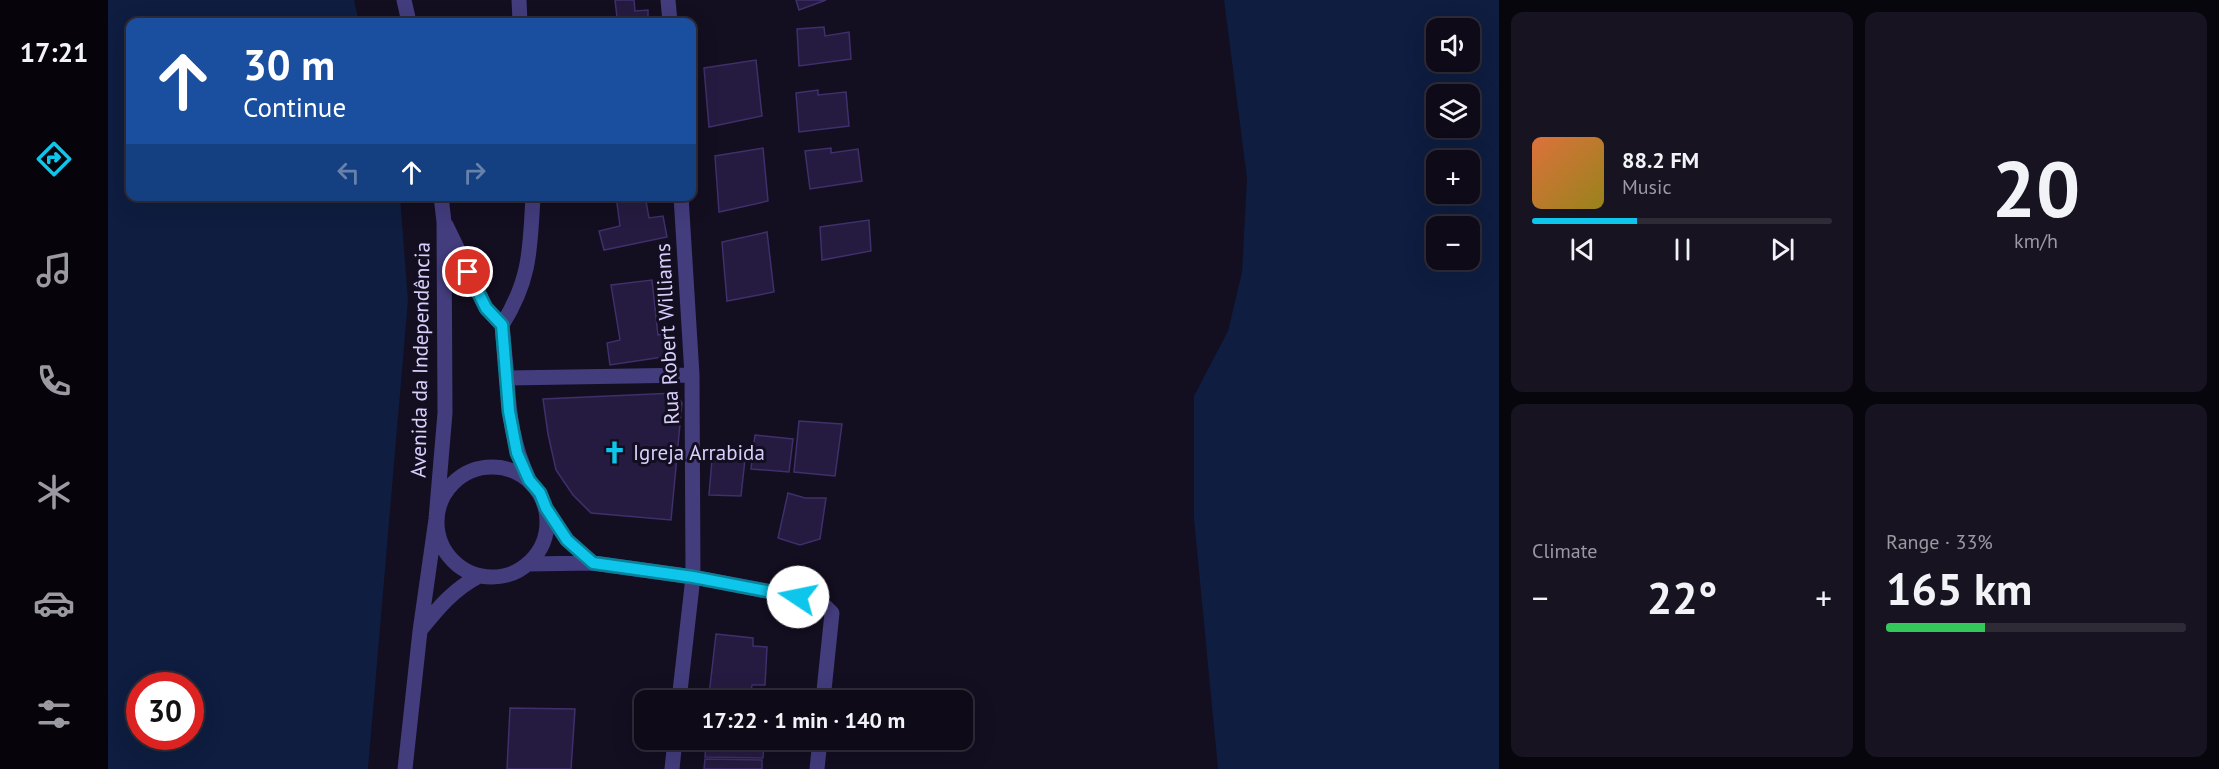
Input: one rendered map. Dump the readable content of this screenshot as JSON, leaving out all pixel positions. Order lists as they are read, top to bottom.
{
  "streets": {
    "street": ["Rua Robert Williams", "Avenida da Independência"]
  },
  "places": {
    "church": ["Igreja Arrabida"]
  },
  "page": {
    "tabs": "17:21",
    "tile": [
      ["20", "km/h"],
      "Climate",
      ["Range · 33%", "165 km"]
    ],
    "map_buttons": ["+", "−"],
    "turn": ["30 m", "Continue"],
    "song": ["88.2 FM", "Music"],
    "heat": ["−", "22°", "+"],
    "limit": "30",
    "trip": "17:22 · 1 min · 140 m"
  }
}
